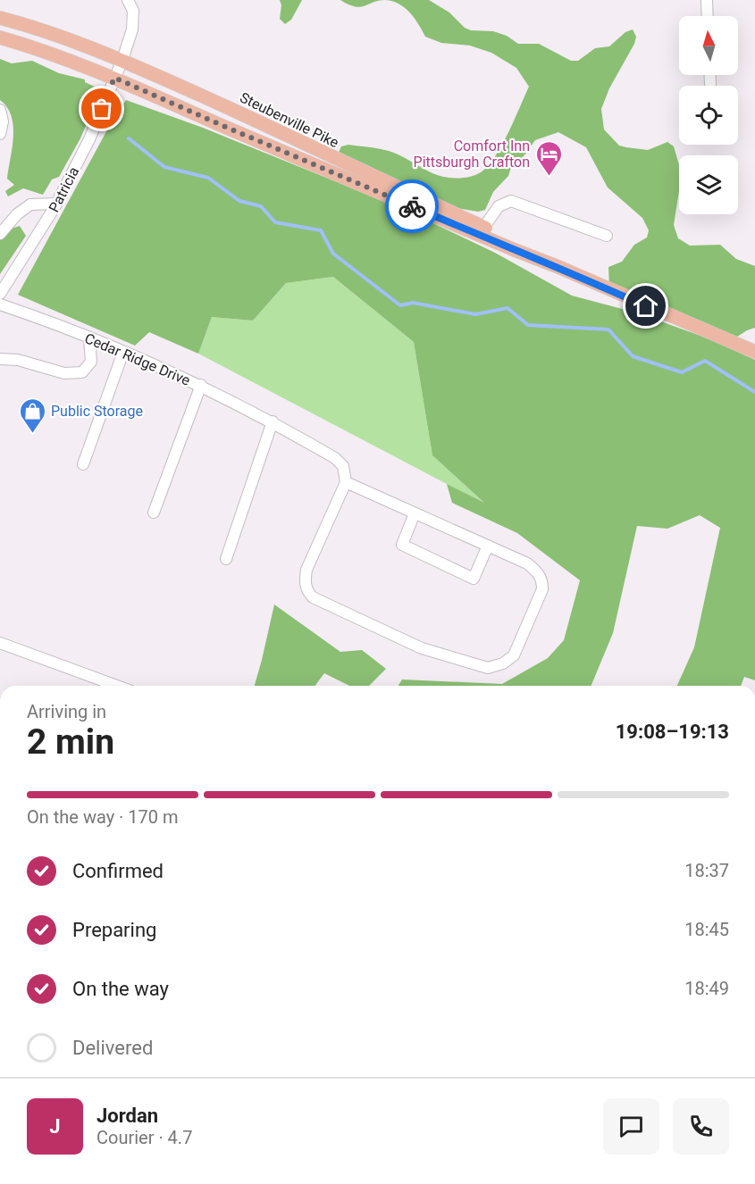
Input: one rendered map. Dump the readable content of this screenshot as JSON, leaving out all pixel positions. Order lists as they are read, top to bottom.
{
  "streets": {
    "main road": ["Steubenville Pike"],
    "street": ["Patricia", "Cedar Ridge Drive"]
  },
  "crossings": [
    ["Steubenville Pike", "Patricia"]
  ],
  "places": {
    "hotel": ["Comfort Inn Pittsburgh Crafton"],
    "shop": ["Public Storage"]
  },
  "north": "top",
  "page": {
    "heading": ["2 min", "Arriving in", "19:08–19:13"],
    "panel": ["Jordan", "Courier · 4.7"],
    "bar": "On the way · 170 m",
    "list": [
      ["Confirmed", "18:37"],
      ["Preparing", "18:45"],
      ["On the way", "18:49"],
      "Delivered"
    ],
    "round": "J"
  }
}
